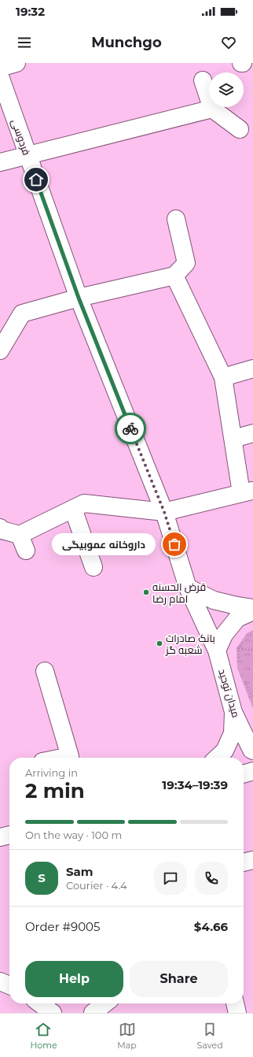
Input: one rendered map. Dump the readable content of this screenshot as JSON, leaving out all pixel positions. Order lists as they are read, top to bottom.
{
  "streets": {
    "street": ["فردوسی", "میدان توحید"]
  },
  "crossings": [
    ["فردوسی", "میدان توحید"]
  ],
  "places": ["داروخانه عموبیگی", "قرض الحسنه امام رضا", "بانک صادرات شعبه گز"],
  "page": {
    "status": "19:32",
    "header": "Munchgo",
    "bubble": "داروخانه عموبیگی",
    "heading": ["2 min", "Arriving in", "19:34–19:39"],
    "panel": [
      "Sam",
      "Courier · 4.4",
      "Order #9005",
      "$4.66"
    ],
    "bar": "On the way · 100 m",
    "round": "S",
    "buttons": ["Help", "Share"],
    "tabs": ["Home", "Map", "Saved"]
  }
}
